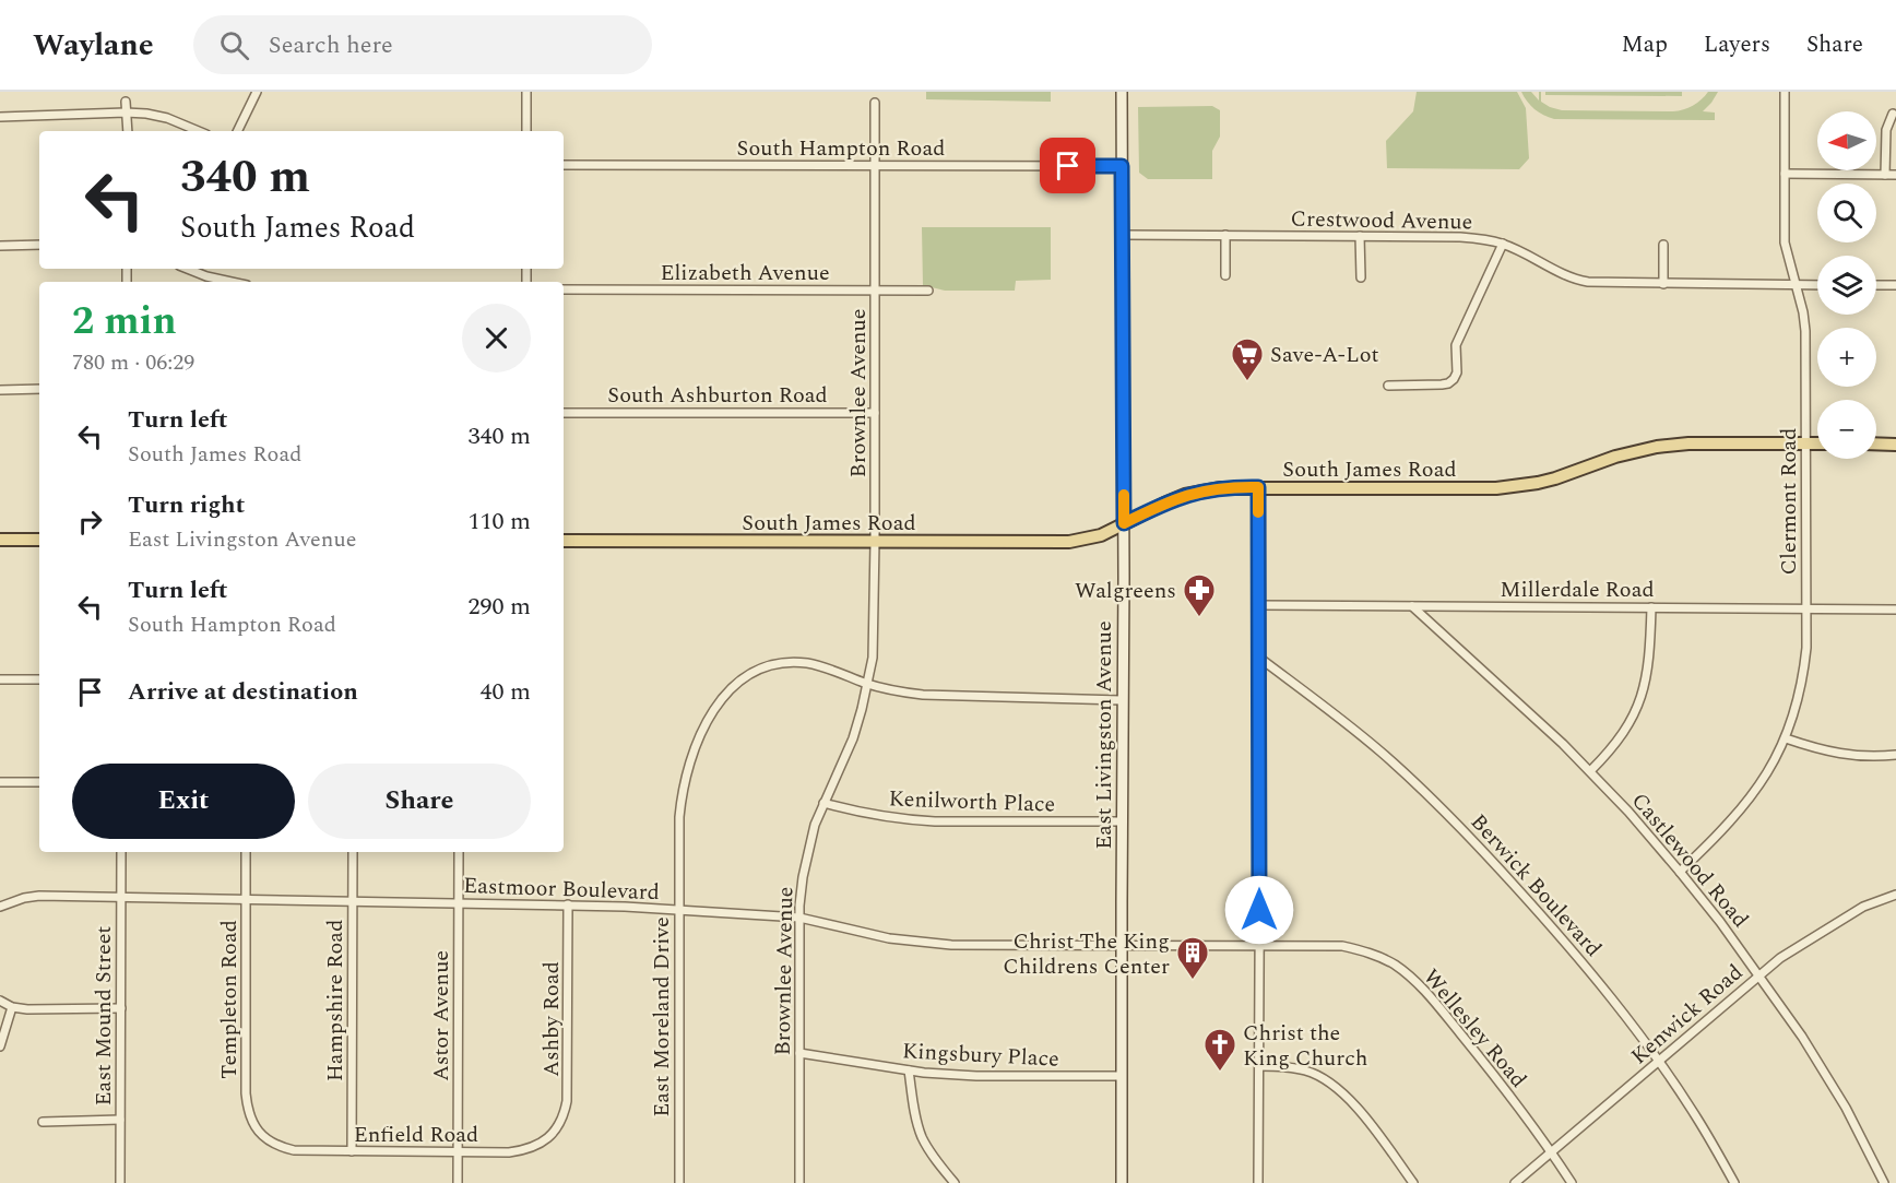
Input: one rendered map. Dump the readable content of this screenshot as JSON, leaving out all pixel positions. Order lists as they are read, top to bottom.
{
  "streets": {
    "main road": ["South James Road", "East Livingston Avenue"],
    "street": [
      "South Hampton Road",
      "Crestwood Avenue",
      "Elizabeth Avenue",
      "Brownlee Avenue",
      "South Ashburton Road",
      "Clermont Road",
      "Millerdale Road",
      "Kenilworth Place",
      "Castlewood Road",
      "Berwick Boulevard",
      "Eastmoor Boulevard",
      "Templeton Road",
      "Hampshire Road",
      "Kenwick Road",
      "East Mound Street",
      "Astor Avenue",
      "East Moreland Drive",
      "Ashby Road",
      "Wellesley Road",
      "Kingsbury Place",
      "Enfield Road"
    ]
  },
  "crossings": [
    ["South Hampton Road", "Brownlee Avenue"],
    ["South Hampton Road", "East Livingston Avenue"],
    ["Crestwood Avenue", "Clermont Road"],
    ["Crestwood Avenue", "East Livingston Avenue"],
    ["Elizabeth Avenue", "Brownlee Avenue"],
    ["Brownlee Avenue", "South Ashburton Road"],
    ["Brownlee Avenue", "South James Road"],
    ["Brownlee Avenue", "Kenilworth Place"],
    ["Brownlee Avenue", "Eastmoor Boulevard"],
    ["Brownlee Avenue", "East Moreland Drive"],
    ["Brownlee Avenue", "Kingsbury Place"],
    ["South James Road", "Clermont Road"],
    ["South James Road", "East Livingston Avenue"],
    ["Clermont Road", "Millerdale Road"],
    ["Clermont Road", "Castlewood Road"],
    ["Millerdale Road", "Castlewood Road"],
    ["East Livingston Avenue", "Kenilworth Place"],
    ["East Livingston Avenue", "Eastmoor Boulevard"],
    ["East Livingston Avenue", "East Moreland Drive"],
    ["East Livingston Avenue", "Wellesley Road"],
    ["East Livingston Avenue", "Kingsbury Place"],
    ["Castlewood Road", "Kenwick Road"],
    ["Berwick Boulevard", "Kenwick Road"],
    ["Eastmoor Boulevard", "Templeton Road"],
    ["Eastmoor Boulevard", "Hampshire Road"],
    ["Eastmoor Boulevard", "East Mound Street"],
    ["Eastmoor Boulevard", "Astor Avenue"],
    ["Eastmoor Boulevard", "East Moreland Drive"],
    ["Eastmoor Boulevard", "Ashby Road"],
    ["Eastmoor Boulevard", "Wellesley Road"],
    ["Templeton Road", "Enfield Road"],
    ["Hampshire Road", "Enfield Road"],
    ["Kenwick Road", "Wellesley Road"],
    ["Astor Avenue", "Enfield Road"],
    ["Ashby Road", "Enfield Road"]
  ],
  "places": {
    "supermarket": ["Save-A-Lot"],
    "pharmacy": ["Walgreens"],
    "building": ["Christ The King Childrens Center"],
    "church": ["Christ the King Church"]
  },
  "north": "left",
  "page": {
    "header": "Waylane",
    "search": "Search here",
    "nav": ["Map", "Layers", "Share"],
    "map_buttons": ["+", "−"],
    "turn": ["340 m", "South James Road"],
    "heading": ["2 min", "780 m · 06:29"],
    "list": [
      {
        "name": "Turn left",
        "note": "South James Road",
        "value": "340 m"
      },
      {
        "name": "Turn right",
        "note": "East Livingston Avenue",
        "value": "110 m"
      },
      {
        "name": "Turn left",
        "note": "South Hampton Road",
        "value": "290 m"
      },
      {
        "name": "Arrive at destination",
        "value": "40 m"
      }
    ],
    "buttons": ["Exit", "Share"]
  }
}
